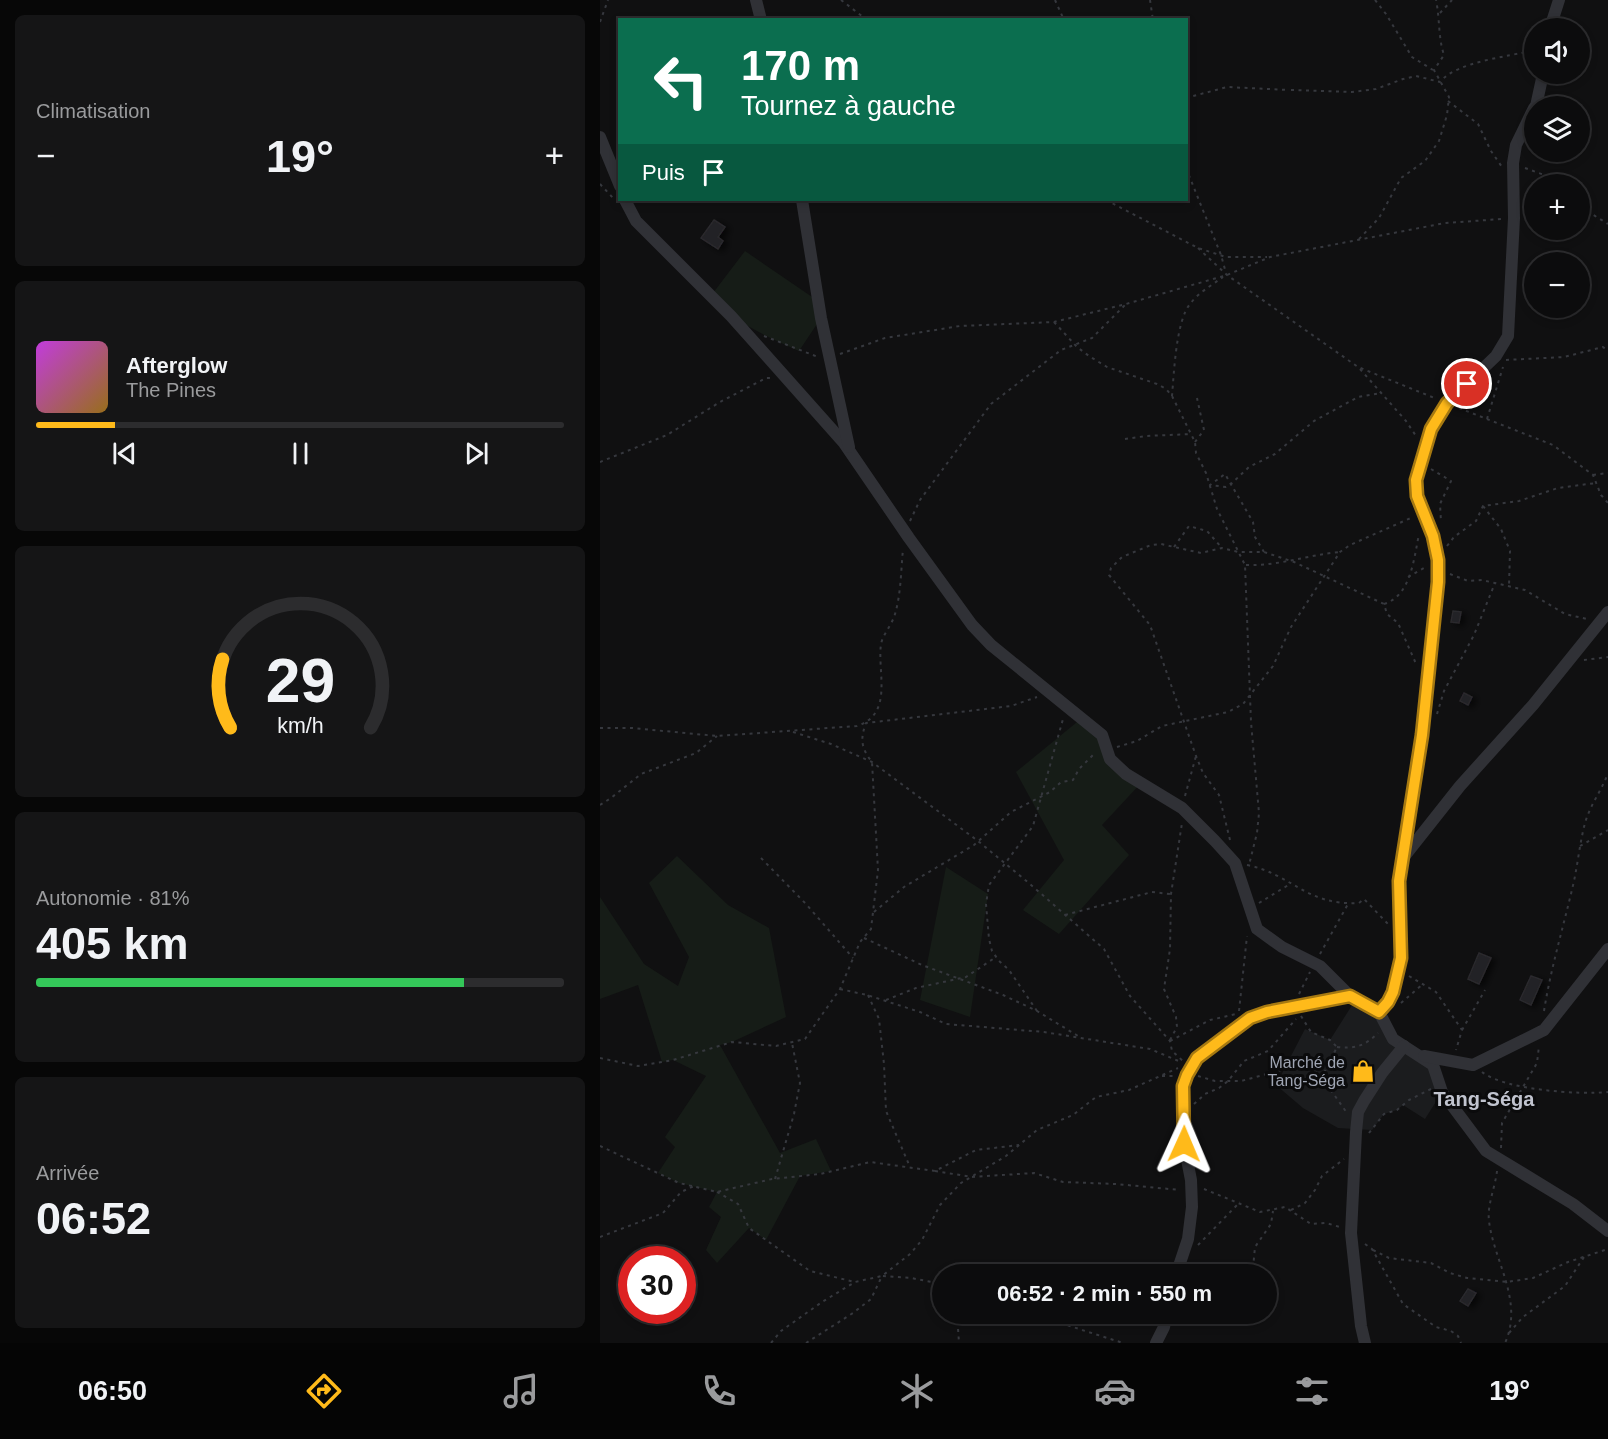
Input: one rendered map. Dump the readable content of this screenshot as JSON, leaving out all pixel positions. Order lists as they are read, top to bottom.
{
  "districts": ["Tang-Séga"],
  "places": {
    "shop": ["Marché de Tang-Séga"]
  },
  "page": {
    "tile": [
      "Climatisation",
      ["Autonomie · 81%", "405 km"],
      ["Arrivée", "06:52"]
    ],
    "map_buttons": ["+", "−"],
    "turn": ["170 m", "Tournez à gauche"],
    "heat": ["−", "19°", "+"],
    "then": "Puis",
    "song": ["Afterglow", "The Pines"],
    "limit": "30",
    "trip": "06:52 · 2 min · 550 m",
    "tabs": ["06:50", "19°"],
    "gauge": ["29", "km/h"]
  }
}
